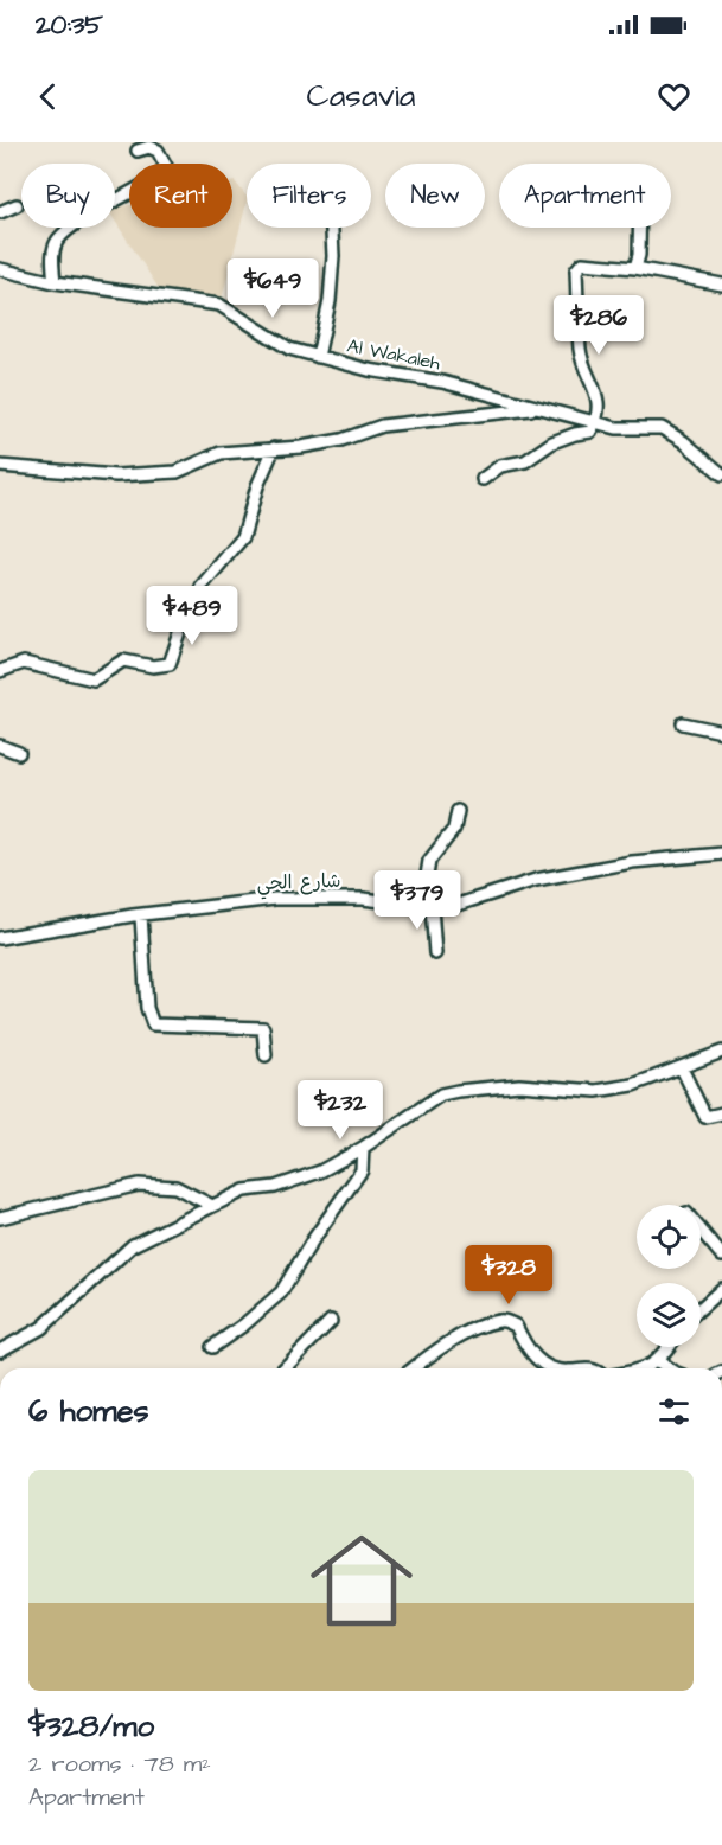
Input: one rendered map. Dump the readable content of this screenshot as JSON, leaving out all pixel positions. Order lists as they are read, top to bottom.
{
  "streets": {
    "street": ["Al Wakaleh", "شارع الحي"]
  },
  "page": {
    "status": "20:35",
    "header": "Casavia",
    "chip": [
      "Buy",
      "Rent",
      "Filters",
      "New",
      "Apartment"
    ],
    "price": [
      "$649",
      "$286",
      "$489",
      "$379",
      "$232",
      "$328"
    ],
    "heading": "6 homes",
    "list": [
      {
        "name": "$328/mo",
        "note": "2 rooms · 78 m² · Apartment"
      }
    ]
  }
}
